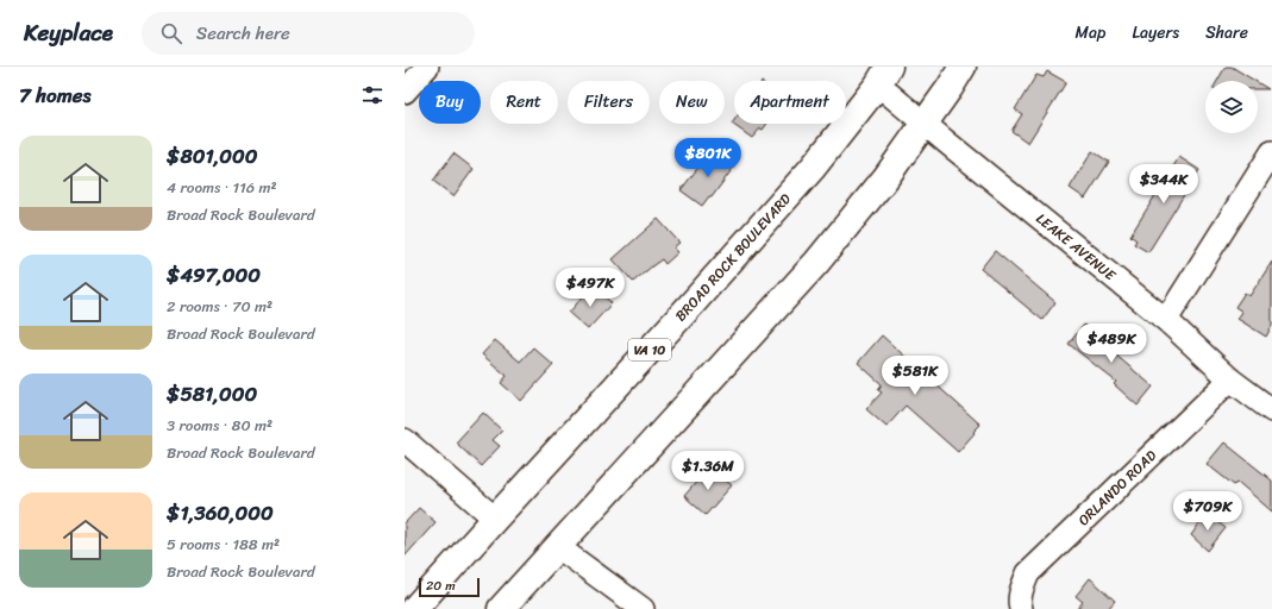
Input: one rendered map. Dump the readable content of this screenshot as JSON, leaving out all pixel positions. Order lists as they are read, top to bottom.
{
  "streets": {
    "main road": ["BROAD ROCK BOULEVARD", "VA 10"],
    "street": ["LEAKE AVENUE", "ORLANDO ROAD"]
  },
  "crossings": [
    ["LEAKE AVENUE", "BROAD ROCK BOULEVARD"],
    ["LEAKE AVENUE", "ORLANDO ROAD"]
  ],
  "scale_bar": "20 m",
  "page": {
    "header": "Keyplace",
    "search": "Search here",
    "nav": ["Map", "Layers", "Share"],
    "heading": "7 homes",
    "chip": [
      "Buy",
      "Rent",
      "Filters",
      "New",
      "Apartment"
    ],
    "list": [
      {
        "name": "$801,000",
        "note": "4 rooms · 116 m² · Broad Rock Boulevard"
      },
      {
        "name": "$497,000",
        "note": "2 rooms · 70 m² · Broad Rock Boulevard"
      },
      {
        "name": "$581,000",
        "note": "3 rooms · 80 m² · Broad Rock Boulevard"
      },
      {
        "name": "$1,360,000",
        "note": "5 rooms · 188 m² · Broad Rock Boulevard"
      }
    ],
    "price": [
      "$801K",
      "$344K",
      "$497K",
      "$489K",
      "$581K",
      "$1.36M",
      "$709K"
    ],
    "scale": "20 m"
  }
}
